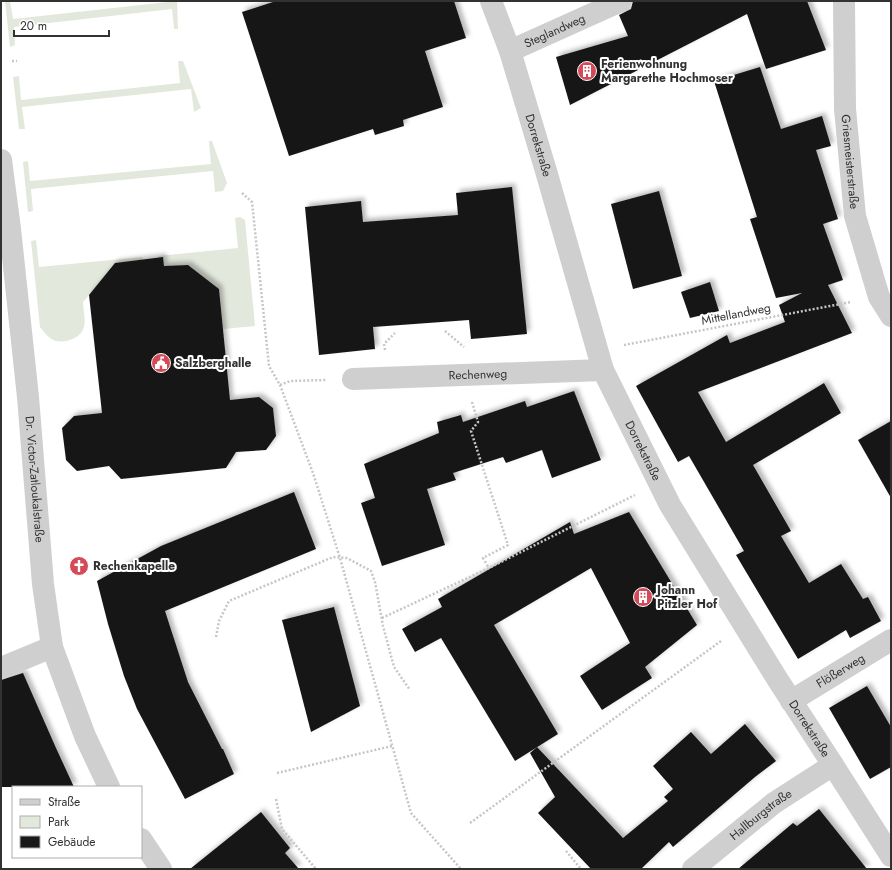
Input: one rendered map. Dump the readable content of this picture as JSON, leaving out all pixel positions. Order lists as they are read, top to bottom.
{
  "streets": {
    "street": [
      "Steglandweg",
      "Dorrekstraße",
      "Griesmeisterstraße",
      "Rechenweg",
      "Dr. Victor-Zatloukalstraße",
      "Flößerweg",
      "Hallburgstraße"
    ],
    "path": ["Mittellandweg"]
  },
  "crossings": [
    ["Steglandweg", "Dorrekstraße"],
    ["Dorrekstraße", "Mittellandweg"],
    ["Dorrekstraße", "Rechenweg"],
    ["Dorrekstraße", "Flößerweg"],
    ["Dorrekstraße", "Hallburgstraße"],
    ["Griesmeisterstraße", "Mittellandweg"],
    ["Mittellandweg", "Rechenweg"]
  ],
  "places": {
    "building": ["Ferienwohnung Margarethe Hochmoser", "Johann Pitzler Hof"],
    "public building": ["Salzberghalle"],
    "church": ["Rechenkapelle"]
  },
  "legend": ["Straße", "Park", "Gebäude"],
  "scale_bar": "20 m"
}
